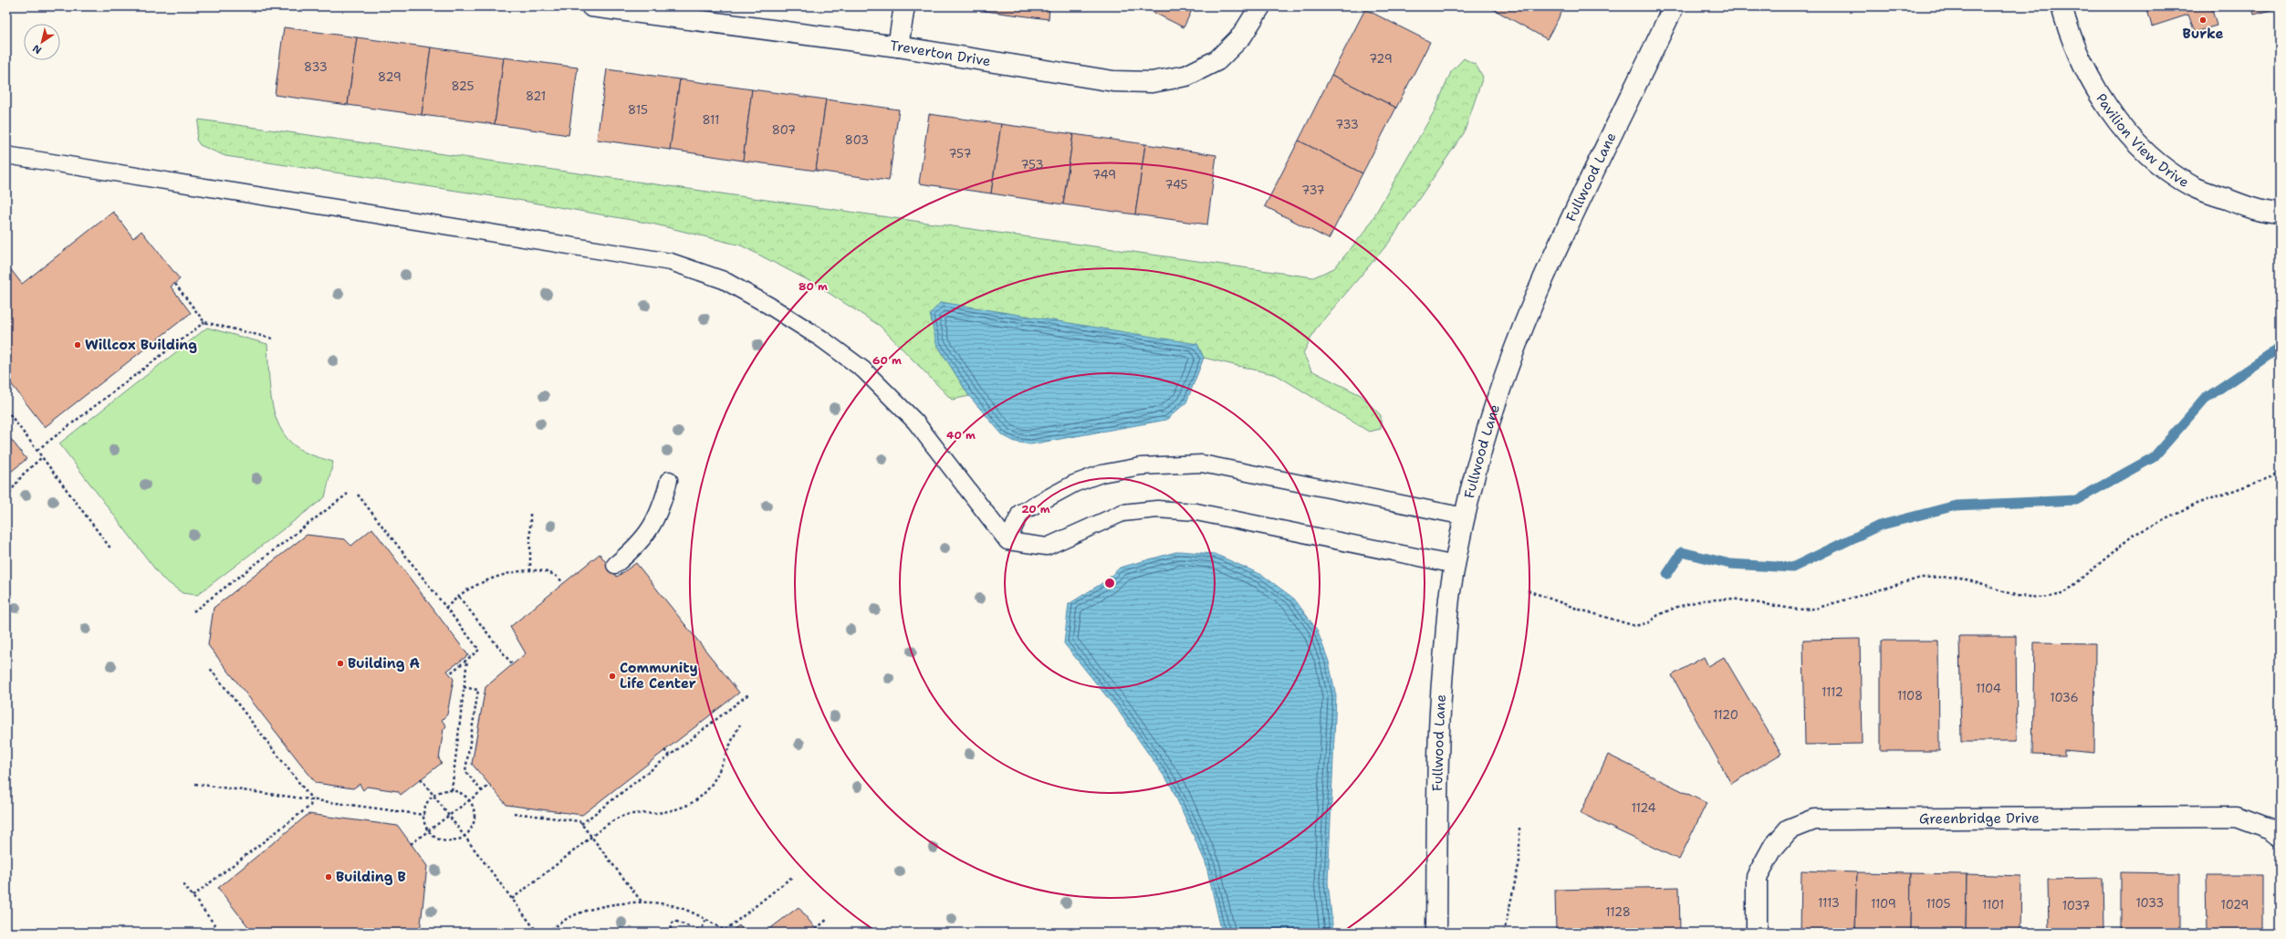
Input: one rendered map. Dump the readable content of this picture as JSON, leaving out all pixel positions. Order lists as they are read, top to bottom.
{
  "streets": {
    "street": [
      "Treverton Drive",
      "Pavilion View Drive",
      "Fullwood Lane",
      "Greenbridge Drive"
    ]
  },
  "places": [
    "Burke",
    "Willcox Building",
    "Building A",
    "Community Life Center",
    "Building B"
  ],
  "house_numbers": [
    "729",
    "833",
    "829",
    "825",
    "821",
    "815",
    "811",
    "733",
    "807",
    "803",
    "757",
    "753",
    "749",
    "745",
    "737",
    "1104",
    "1112",
    "1108",
    "1036",
    "1120",
    "1124",
    "1113",
    "1033",
    "1109",
    "1105",
    "1101",
    "1029",
    "1037",
    "1128"
  ],
  "north": "bottom left",
  "rings": [
    "80 m",
    "60 m",
    "40 m",
    "20 m"
  ]
}
